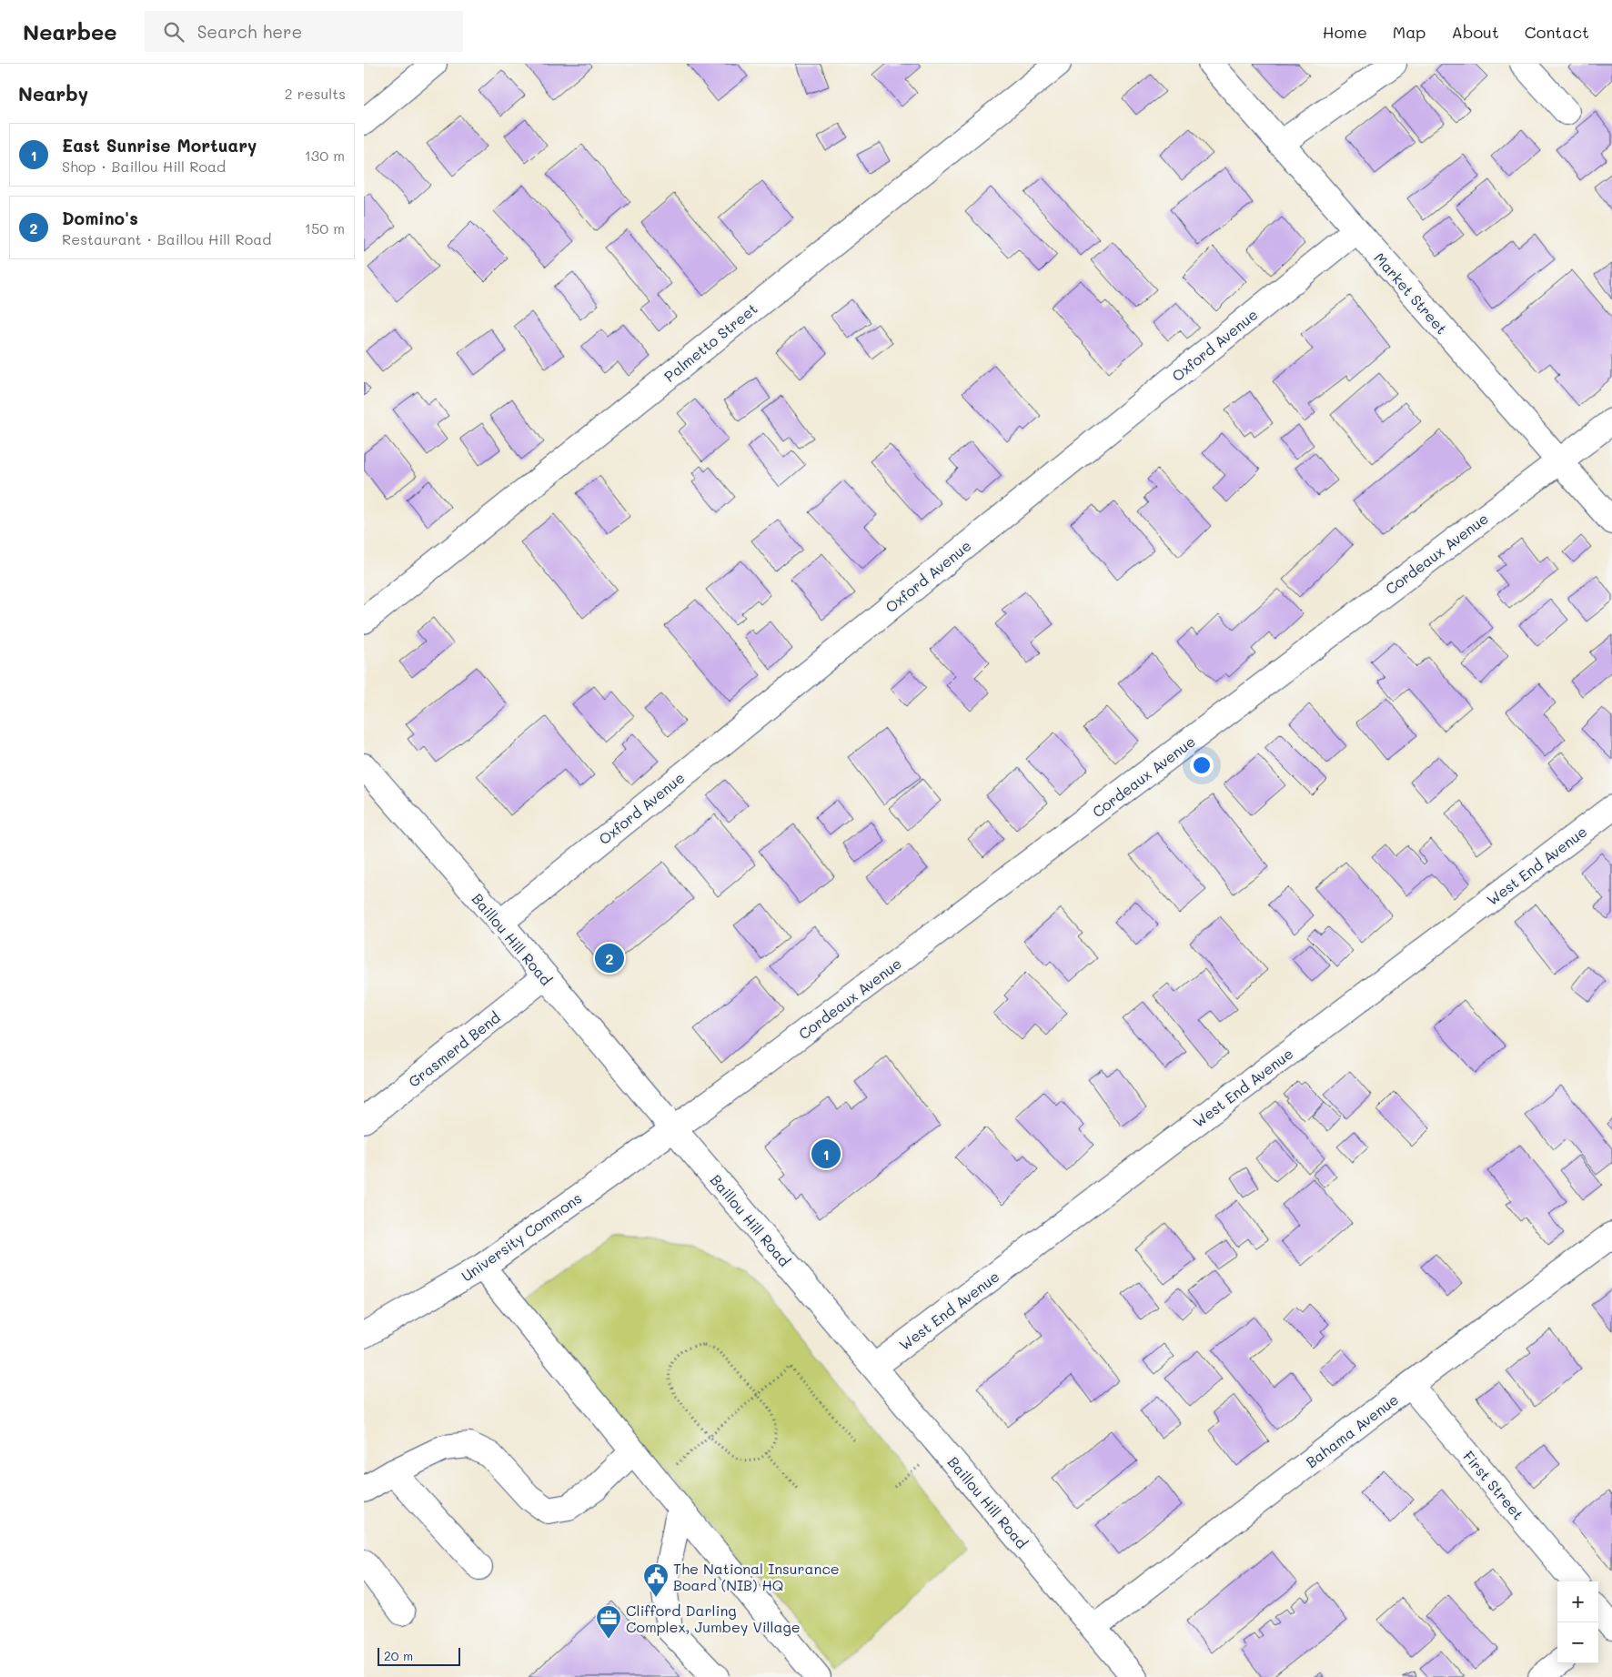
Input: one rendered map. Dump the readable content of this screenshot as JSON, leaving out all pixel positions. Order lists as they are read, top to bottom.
{
  "streets": {
    "street": [
      "Market Street",
      "Palmetto Street",
      "Oxford Avenue",
      "Cordeaux Avenue",
      "West End Avenue",
      "Baillou Hill Road",
      "Grasmerd Bend",
      "University Commons",
      "Bahama Avenue",
      "First Street"
    ]
  },
  "crossings": [
    ["Market Street", "Oxford Avenue"],
    ["Market Street", "Cordeaux Avenue"],
    ["Oxford Avenue", "Baillou Hill Road"],
    ["Cordeaux Avenue", "Baillou Hill Road"],
    ["Cordeaux Avenue", "University Commons"],
    ["West End Avenue", "Baillou Hill Road"],
    ["Baillou Hill Road", "Grasmerd Bend"],
    ["Baillou Hill Road", "University Commons"],
    ["Baillou Hill Road", "Bahama Avenue"],
    ["Bahama Avenue", "First Street"]
  ],
  "places": {
    "public building": ["The National Insurance Board (NIB) HQ"],
    "office": ["Clifford Darling Complex, Jumbey Village"]
  },
  "scale_bar": "20 m",
  "page": {
    "header": "Nearbee",
    "search": "Search here",
    "nav": [
      "Home",
      "Map",
      "About",
      "Contact"
    ],
    "heading": ["Nearby", "2 results"],
    "list": [
      {
        "mark": "1",
        "name": "East Sunrise Mortuary",
        "note": "Shop · Baillou Hill Road",
        "value": "130 m"
      },
      {
        "mark": "2",
        "name": "Domino's",
        "note": "Restaurant · Baillou Hill Road",
        "value": "150 m"
      }
    ],
    "pins": ["2", "1"],
    "map_buttons": ["+", "−"],
    "scale": "20 m"
  }
}
